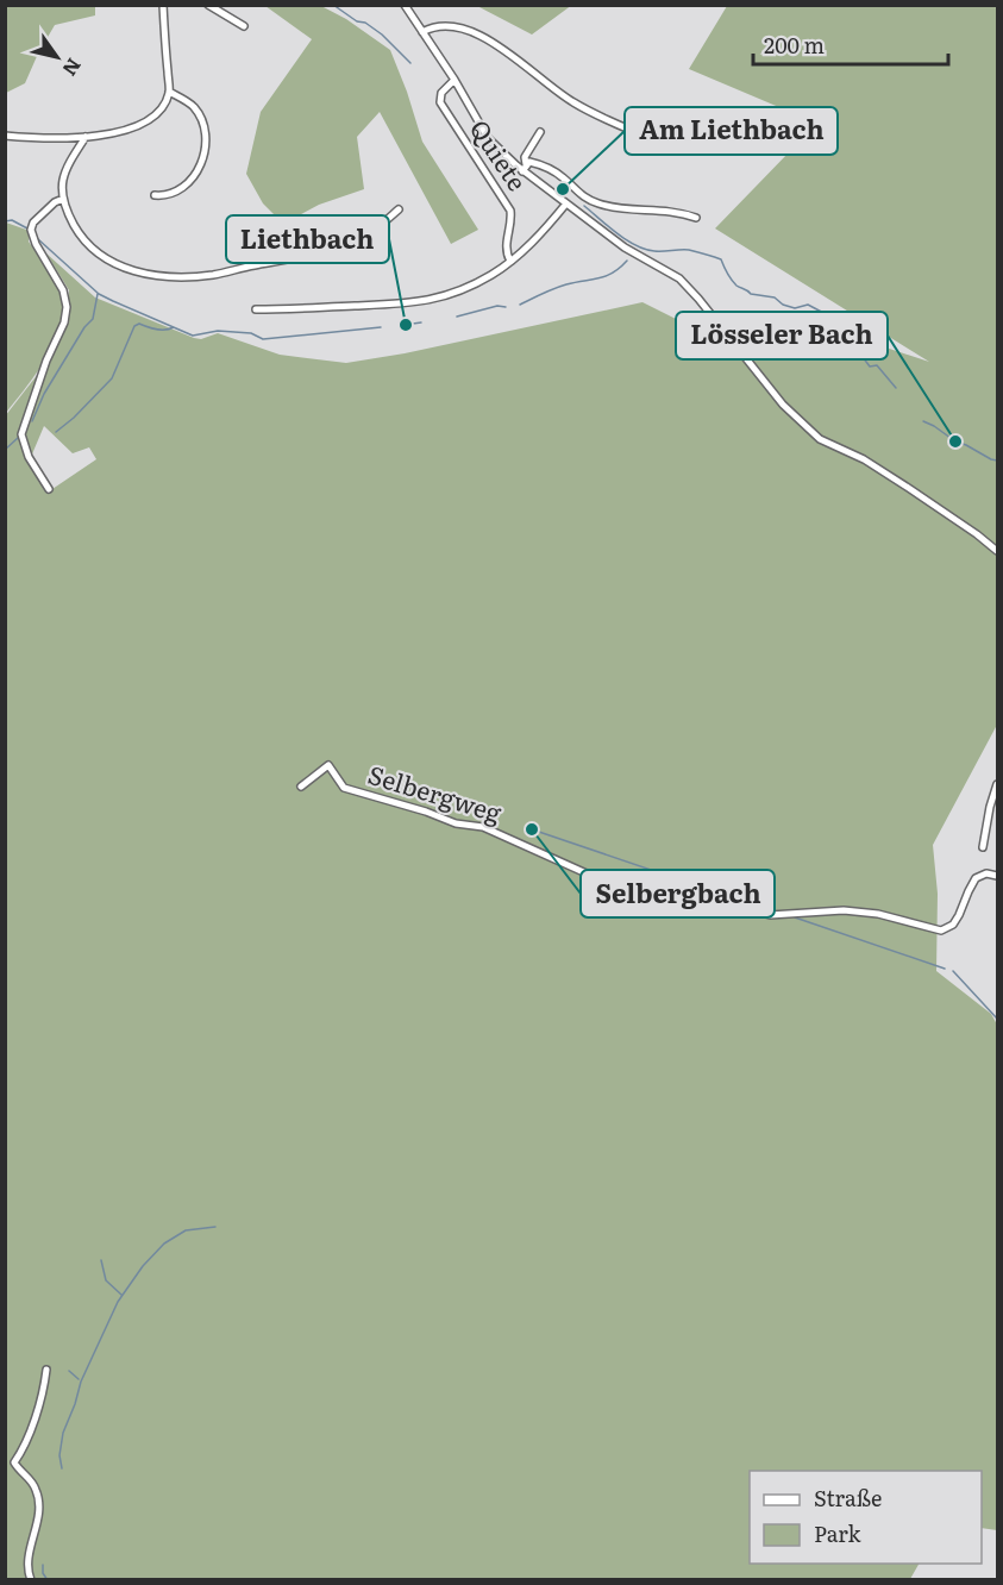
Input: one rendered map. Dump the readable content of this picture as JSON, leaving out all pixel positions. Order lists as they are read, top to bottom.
{
  "streets": {
    "street": ["Quiete", "Selbergweg"]
  },
  "places": [
    "Am Liethbach",
    "Liethbach",
    "Lösseler Bach",
    "Selbergbach"
  ],
  "legend": ["Straße", "Park"],
  "scale_bar": "200 m",
  "north": "bottom right"
}
